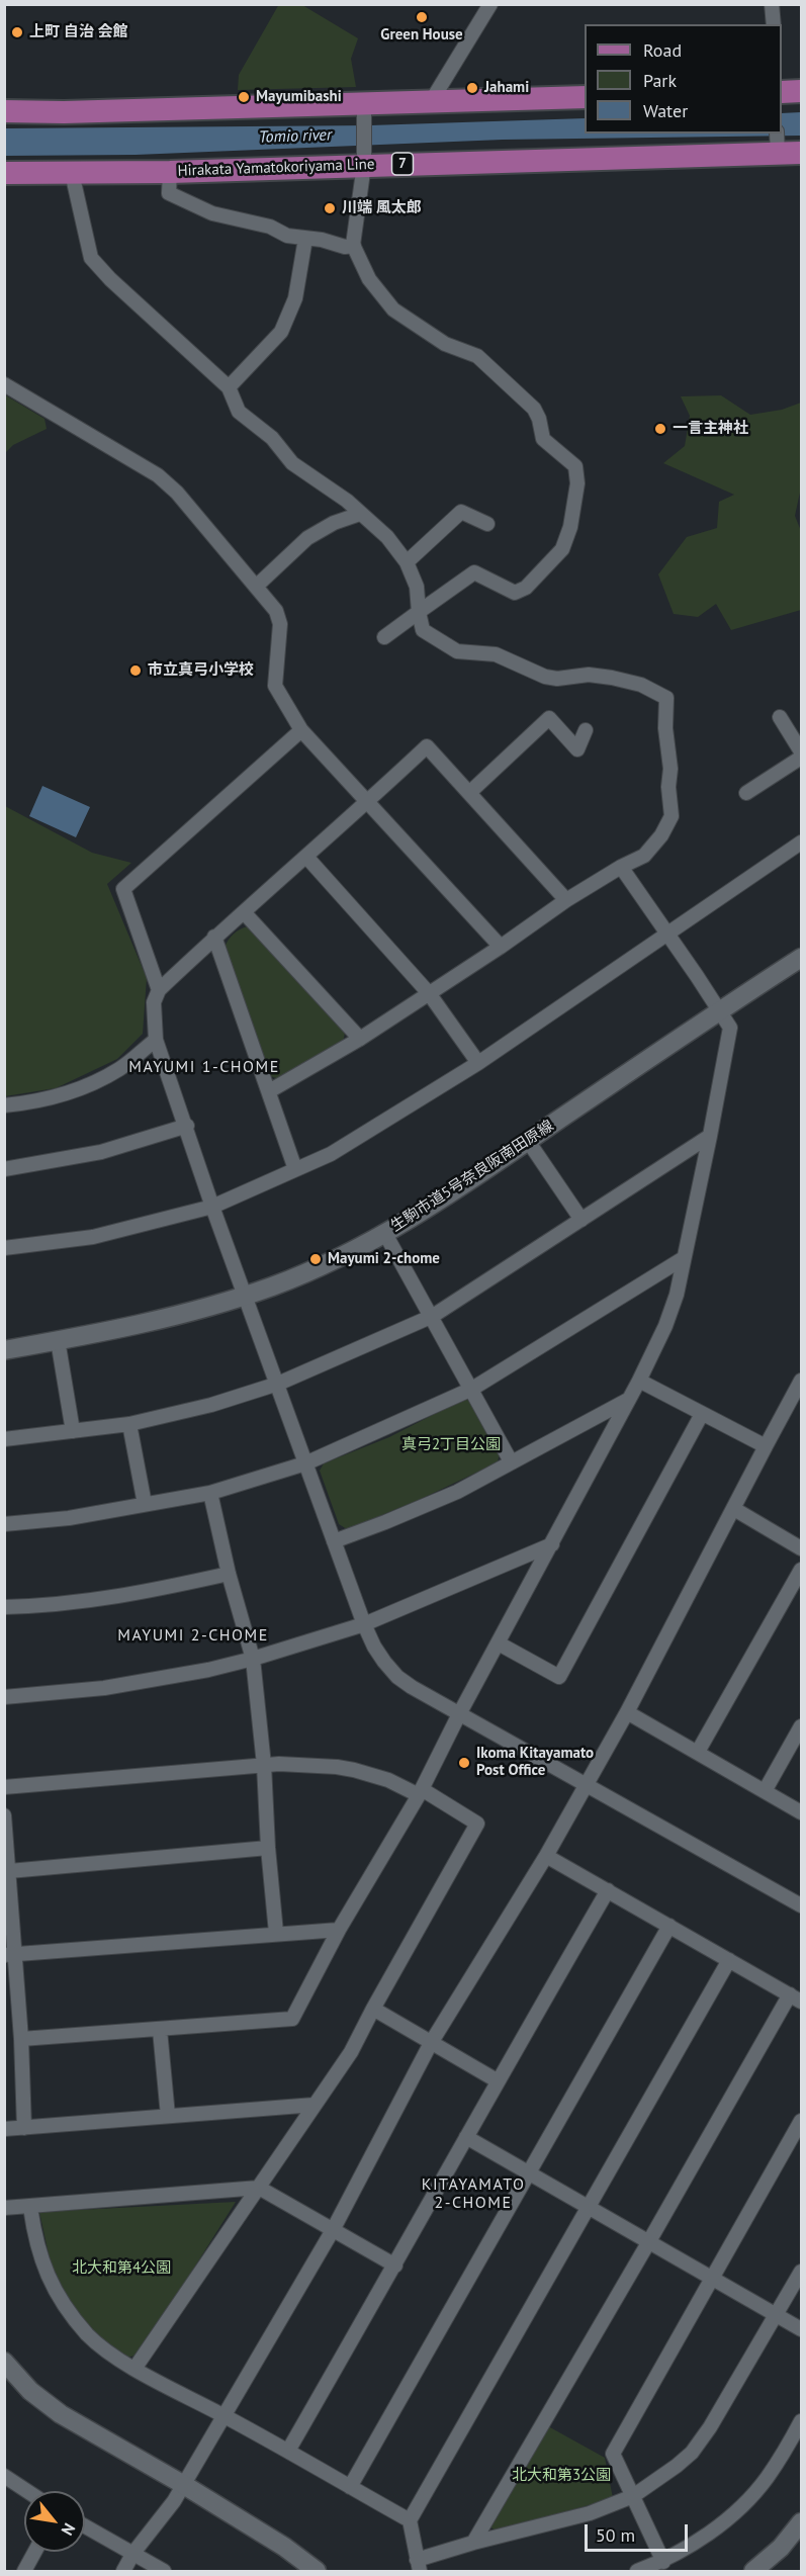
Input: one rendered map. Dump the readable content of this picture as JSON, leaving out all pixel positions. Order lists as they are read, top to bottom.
{
  "streets": {
    "main road": ["7", "Hirakata Yamatokoriyama Line"],
    "street": ["生駒市道5号奈良阪南田原線"]
  },
  "districts": ["MAYUMI 1-CHOME", "MAYUMI 2-CHOME", "KITAYAMATO 2-CHOME"],
  "water": ["Tomio river"],
  "parks": ["真弓2丁目公園", "北大和第4公園", "北大和第3公園"],
  "places": [
    "Green House",
    "上町 自治 会館",
    "Jahami",
    "Mayumibashi",
    "川端 風太郎",
    "一言主神社",
    "市立真弓小学校",
    "Mayumi 2-chome",
    "Ikoma Kitayamato Post Office"
  ],
  "legend": ["Road", "Park", "Water"],
  "scale_bar": "50 m",
  "north": "bottom right"
}
